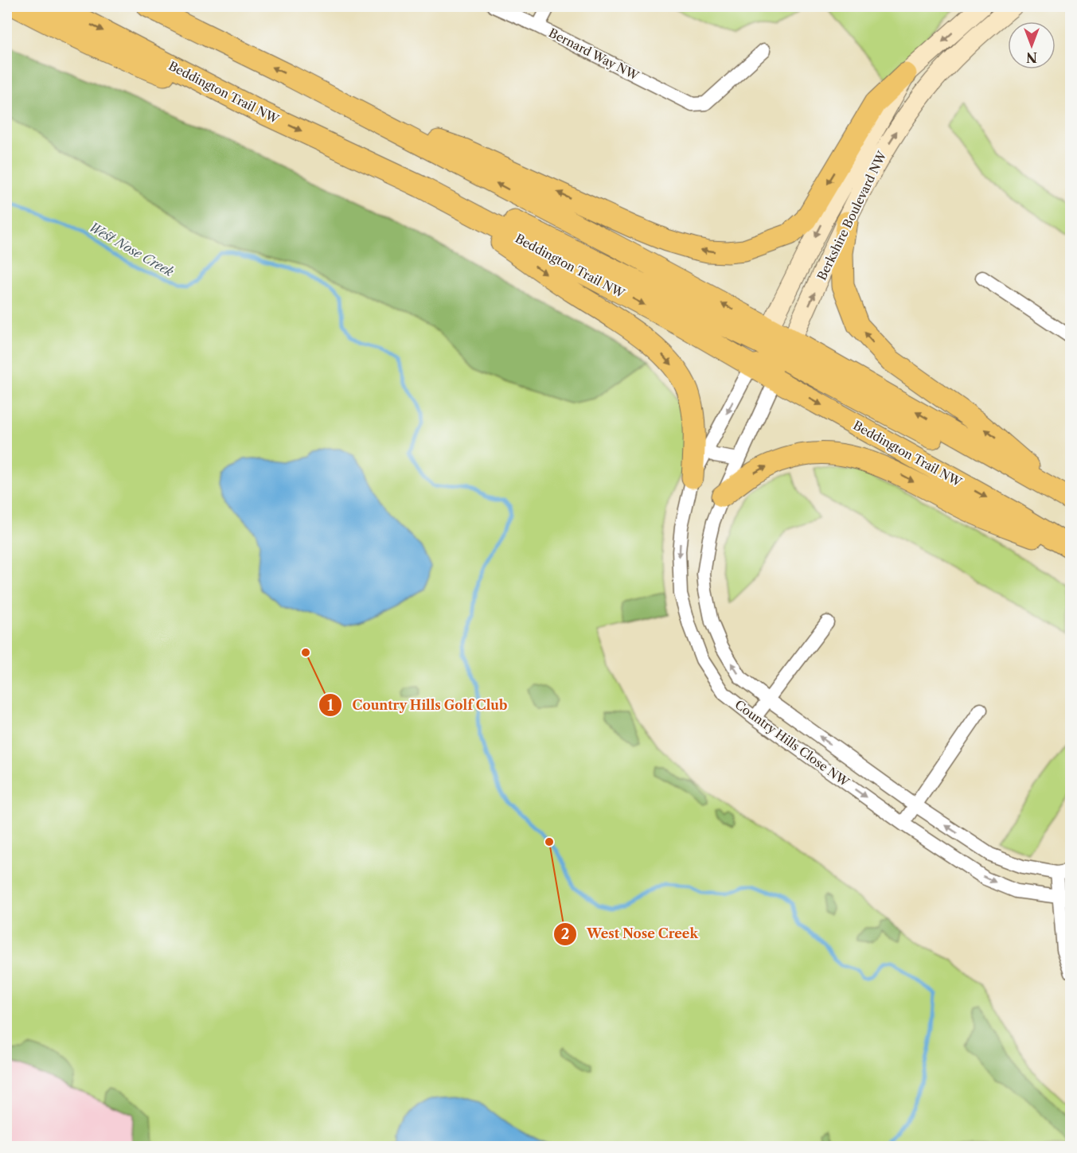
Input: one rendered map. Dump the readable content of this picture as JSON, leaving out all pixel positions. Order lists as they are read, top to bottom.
{
  "streets": {
    "main road": ["Beddington Trail NW", "Berkshire Boulevard NW"],
    "street": ["Bernard Way NW", "Country Hills Close NW"]
  },
  "crossings": [
    ["Beddington Trail NW", "Berkshire Boulevard NW"],
    ["Beddington Trail NW", "Country Hills Close NW"],
    ["Berkshire Boulevard NW", "Country Hills Close NW"]
  ],
  "water": ["West Nose Creek"],
  "places": ["Country Hills Golf Club", "West Nose Creek"],
  "north": "bottom"
}
